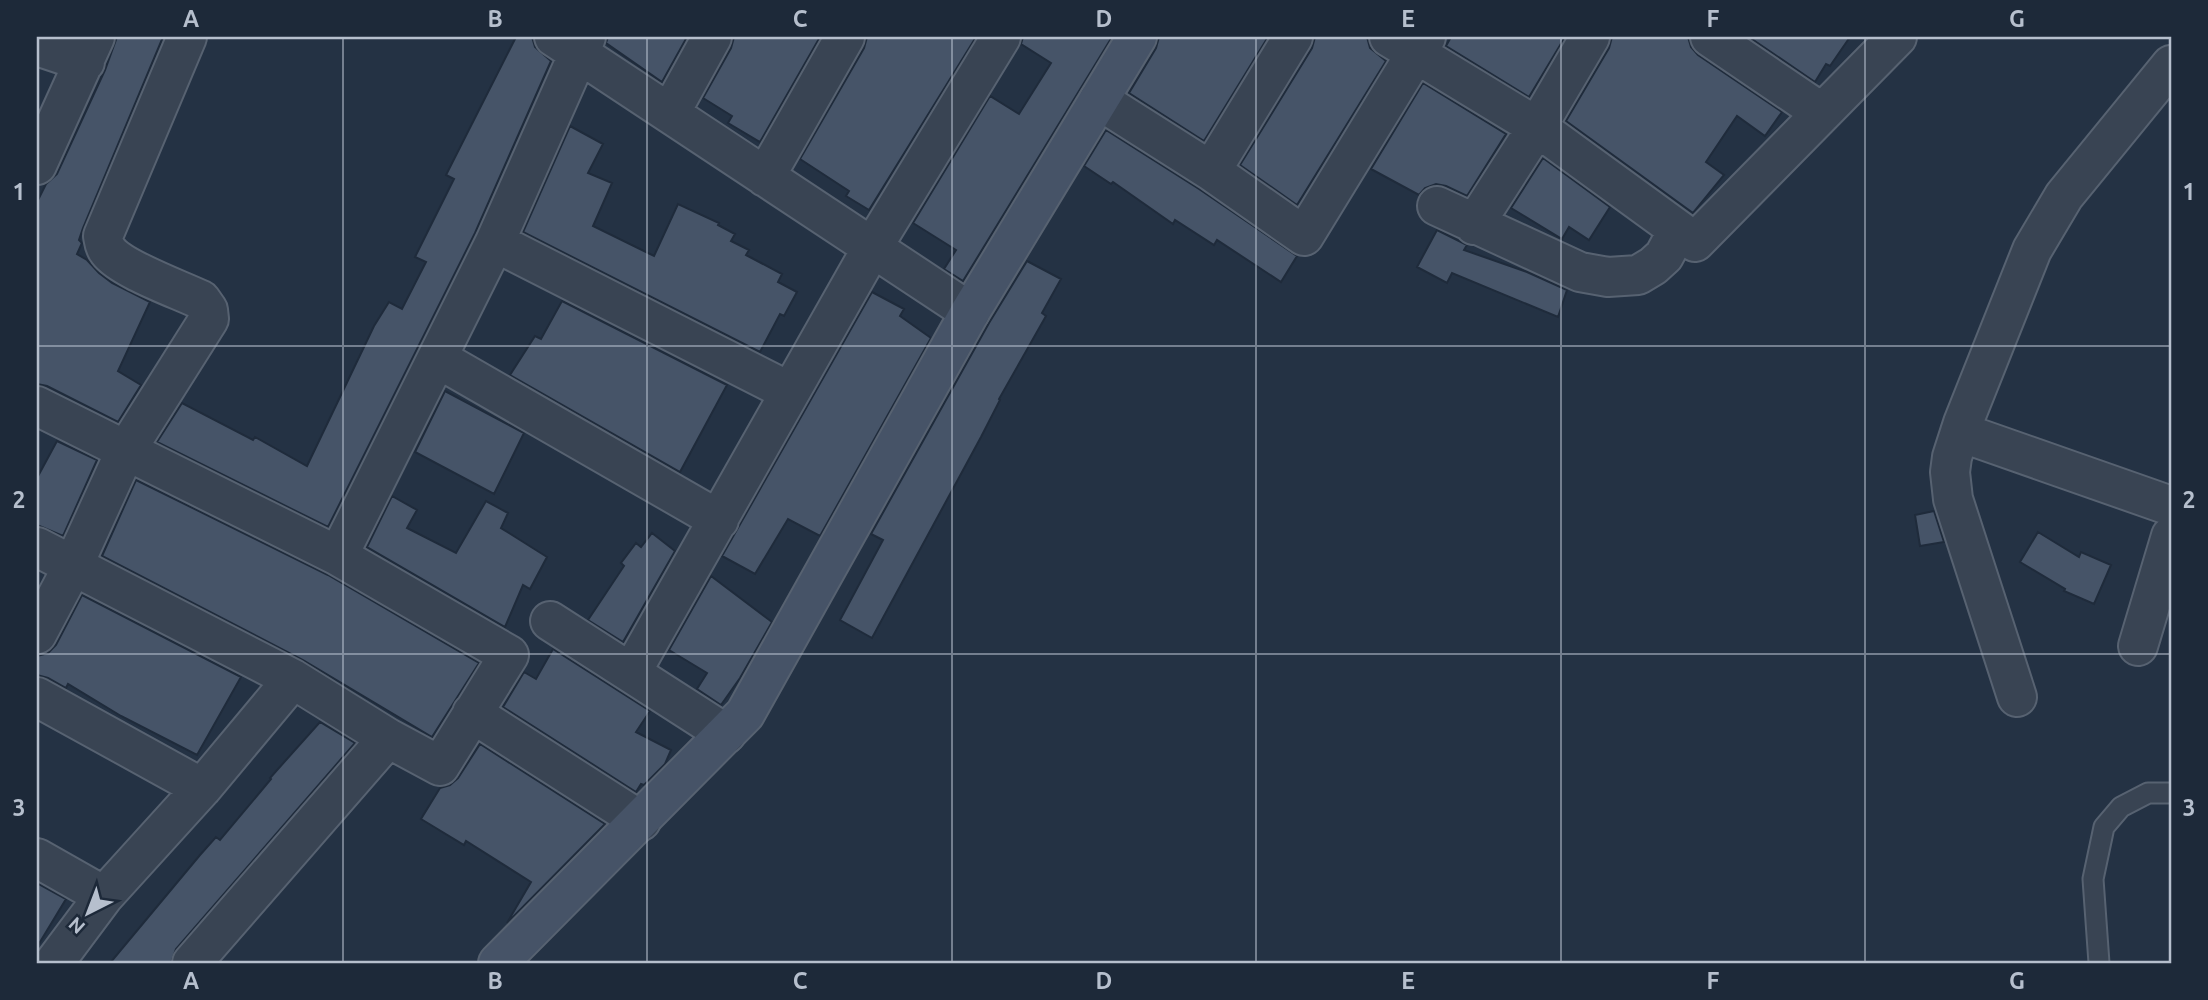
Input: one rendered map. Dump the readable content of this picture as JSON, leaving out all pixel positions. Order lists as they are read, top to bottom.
{
  "north": "bottom left",
  "grid": {
    "columns": [
      "A",
      "B",
      "C",
      "D",
      "E",
      "F",
      "G"
    ],
    "rows": ["1", "2", "3"]
  }
}
